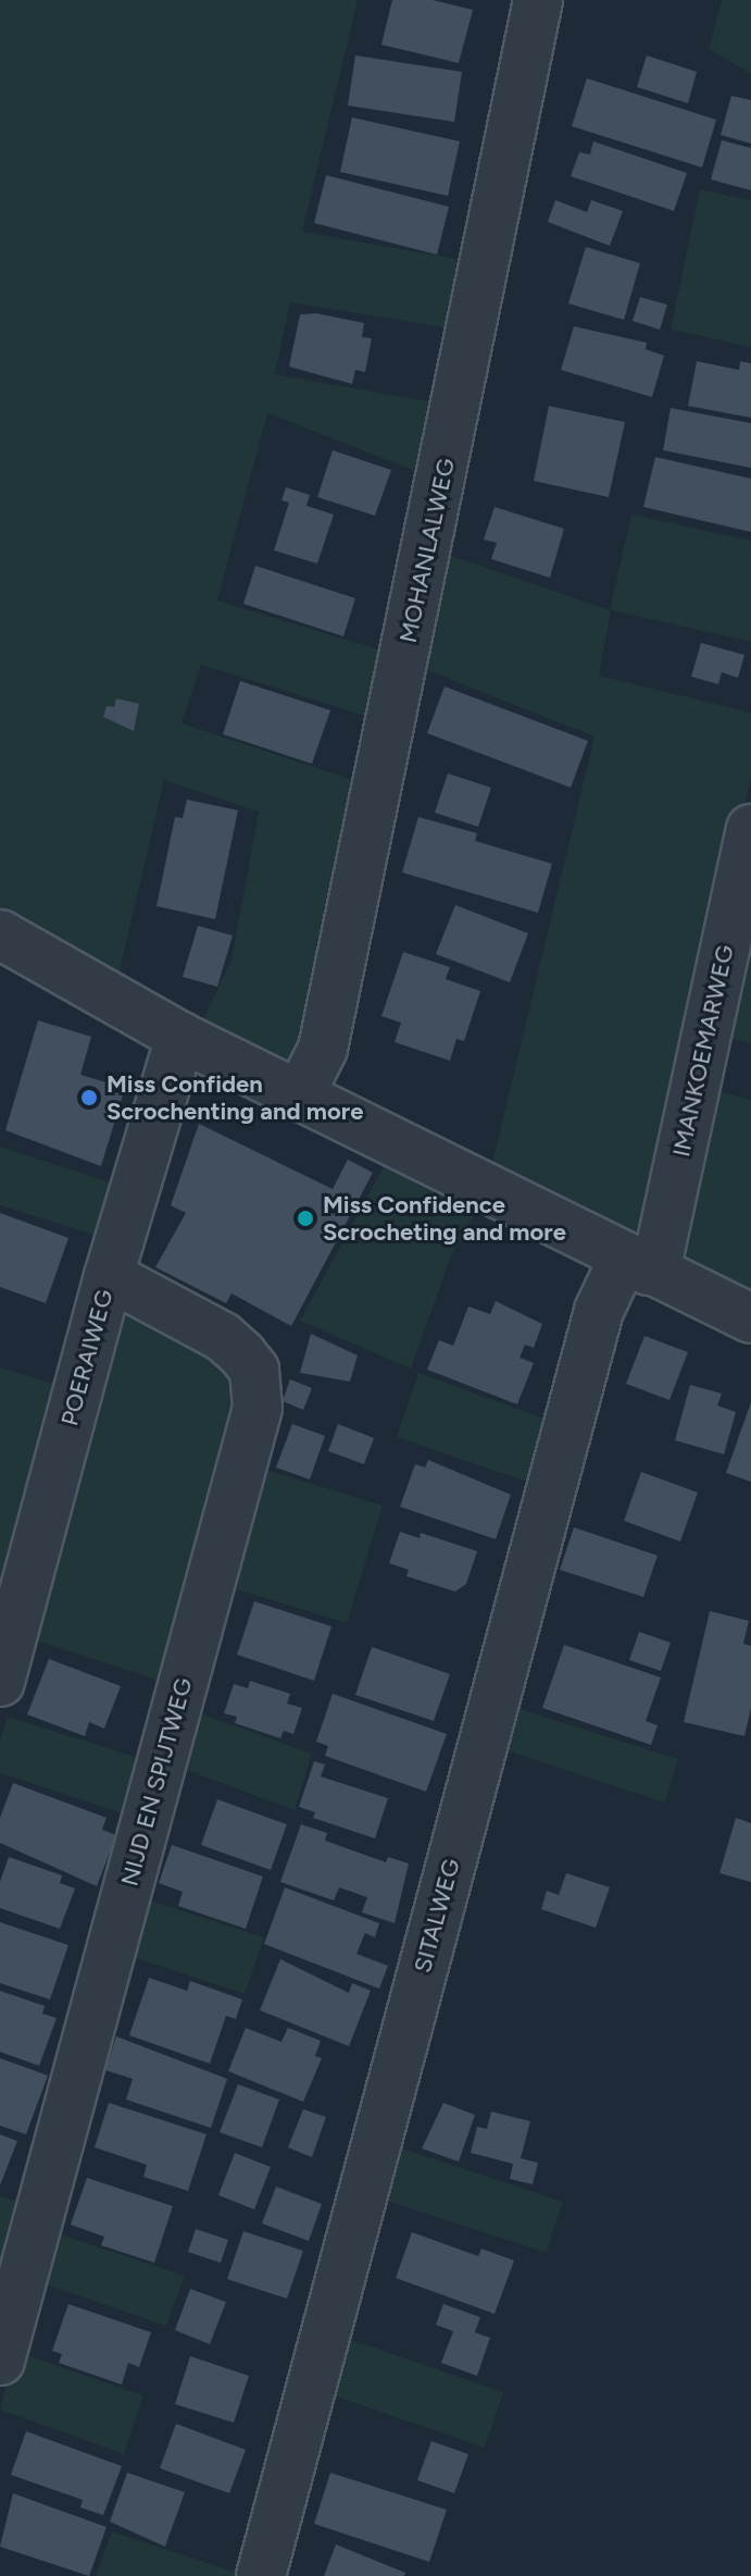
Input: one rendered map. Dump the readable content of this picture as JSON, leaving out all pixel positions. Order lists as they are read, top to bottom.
{
  "streets": {
    "street": [
      "MOHANLALWEG",
      "IMANKOEMARWEG",
      "POERAIWEG",
      "NIJD EN SPIJTWEG",
      "SITALWEG"
    ]
  },
  "crossings": [
    ["IMANKOEMARWEG", "SITALWEG"],
    ["POERAIWEG", "NIJD EN SPIJTWEG"]
  ],
  "places": ["Miss Confiden Scrochenting and more", "Miss Confidence Scrocheting and more"]
}
